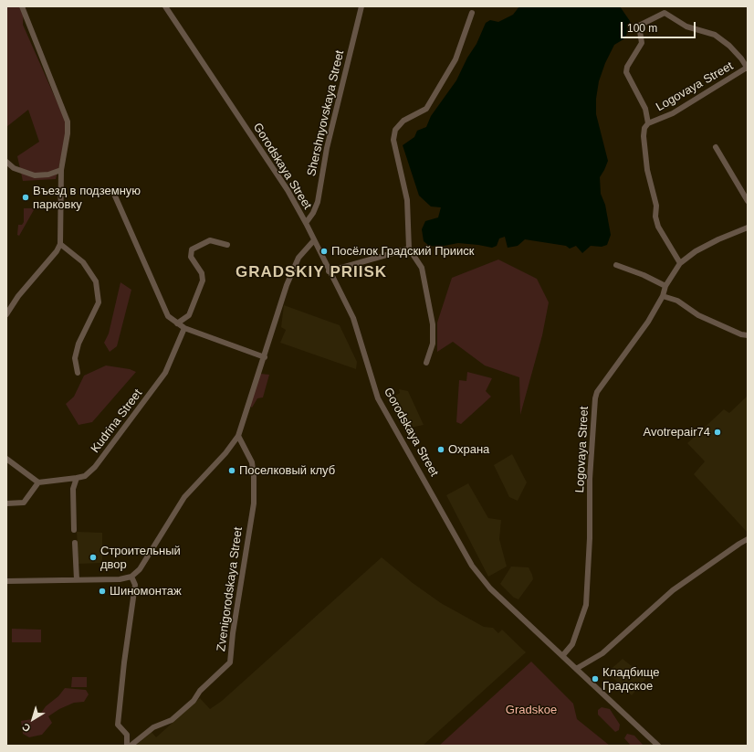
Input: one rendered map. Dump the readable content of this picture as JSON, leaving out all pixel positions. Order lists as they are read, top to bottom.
{
  "streets": {
    "street": [
      "Logovaya Street",
      "Shershnyovskaya Street",
      "Gorodskaya Street",
      "Kudrina Street",
      "Zvenigorodskaya Street"
    ]
  },
  "crossings": [
    ["Logovaya Street", "Gorodskaya Street"],
    ["Shershnyovskaya Street", "Gorodskaya Street"]
  ],
  "districts": ["GRADSKIY PRIISK"],
  "parks": ["Gradskoe"],
  "places": [
    "Въезд в подземную парковку",
    "Посёлок Градский Прииск",
    "Avotrepair74",
    "Охрана",
    "Поселковый клуб",
    "Строительный двор",
    "Шиномонтаж",
    "Кладбище Градское"
  ],
  "scale_bar": "100 m",
  "north": "bottom left"
}
